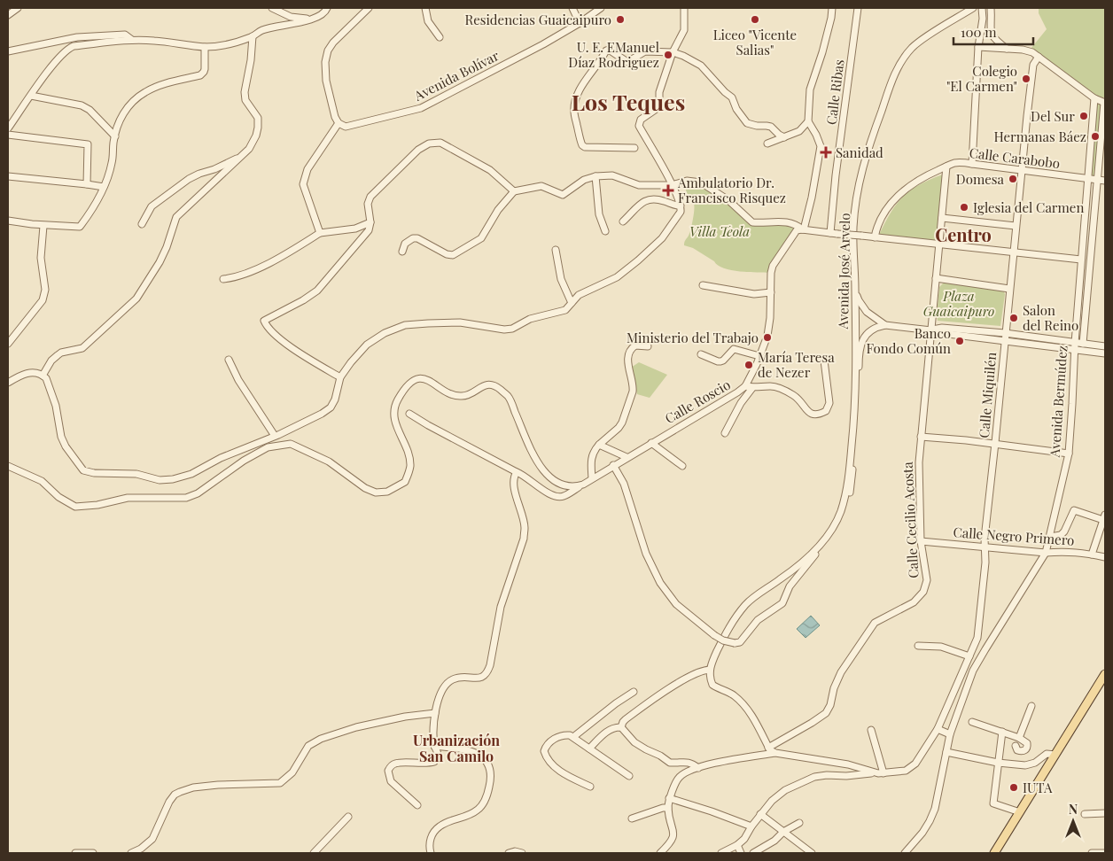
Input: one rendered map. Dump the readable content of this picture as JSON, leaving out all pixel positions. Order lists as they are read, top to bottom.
{
  "streets": {
    "street": [
      "Avenida Bolívar",
      "Calle Ribas",
      "Calle Carabobo",
      "Avenida José Arvelo",
      "Calle Miquilén",
      "Calle Roscio",
      "Avenida Bermúdez",
      "Calle Cecilio Acosta",
      "Calle Negro Primero"
    ]
  },
  "crossings": [
    ["Calle Carabobo", "Calle Miquilén"],
    ["Calle Carabobo", "Avenida Bermúdez"],
    ["Calle Carabobo", "Calle Cecilio Acosta"],
    ["Avenida José Arvelo", "Calle Roscio"],
    ["Calle Miquilén", "Calle Negro Primero"],
    ["Avenida Bermúdez", "Calle Negro Primero"],
    ["Calle Cecilio Acosta", "Calle Negro Primero"]
  ],
  "districts": ["Los Teques", "Centro", "Urbanización San Camilo"],
  "parks": ["Villa Teola", "Plaza Guaicaipuro"],
  "places": {
    "other": [
      "Residencias Guaicaipuro",
      "Liceo \"Vicente Salias\"",
      "U. E. EManuel Díaz Rodriguez",
      "Colegio \"El Carmen\"",
      "Del Sur",
      "Hermanas Báez",
      "Domesa",
      "Iglesia del Carmen",
      "Salon del Reino",
      "Ministerio del Trabajo",
      "Banco Fondo Común",
      "María Teresa de Nezer",
      "IUTA"
    ],
    "health": ["Sanidad", "Ambulatorio Dr. Francisco Risquez"]
  },
  "scale_bar": "100 m",
  "north": "top"
}
